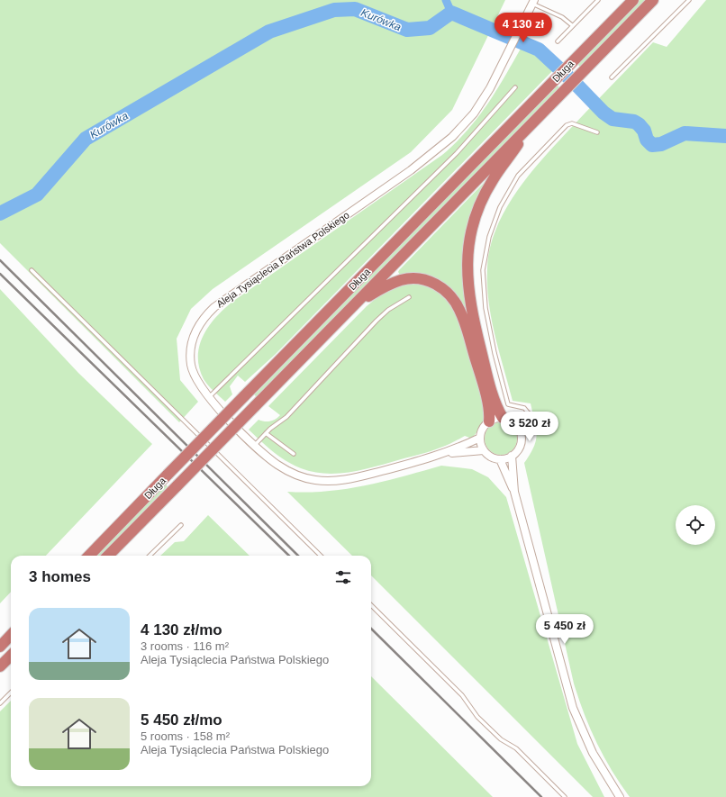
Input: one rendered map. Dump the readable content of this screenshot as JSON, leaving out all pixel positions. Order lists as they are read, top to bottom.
{
  "streets": {
    "highway": ["Długa"],
    "street": ["Aleja Tysiąclecia Państwa Polskiego"]
  },
  "water": ["Kurówka"],
  "page": {
    "price": ["4 130 zł", "3 520 zł", "5 450 zł"],
    "heading": "3 homes",
    "list": [
      {
        "name": "4 130 zł/mo",
        "note": "3 rooms · 116 m² · Aleja Tysiąclecia Państwa Polskiego"
      },
      {
        "name": "5 450 zł/mo",
        "note": "5 rooms · 158 m² · Aleja Tysiąclecia Państwa Polskiego"
      }
    ]
  }
}
